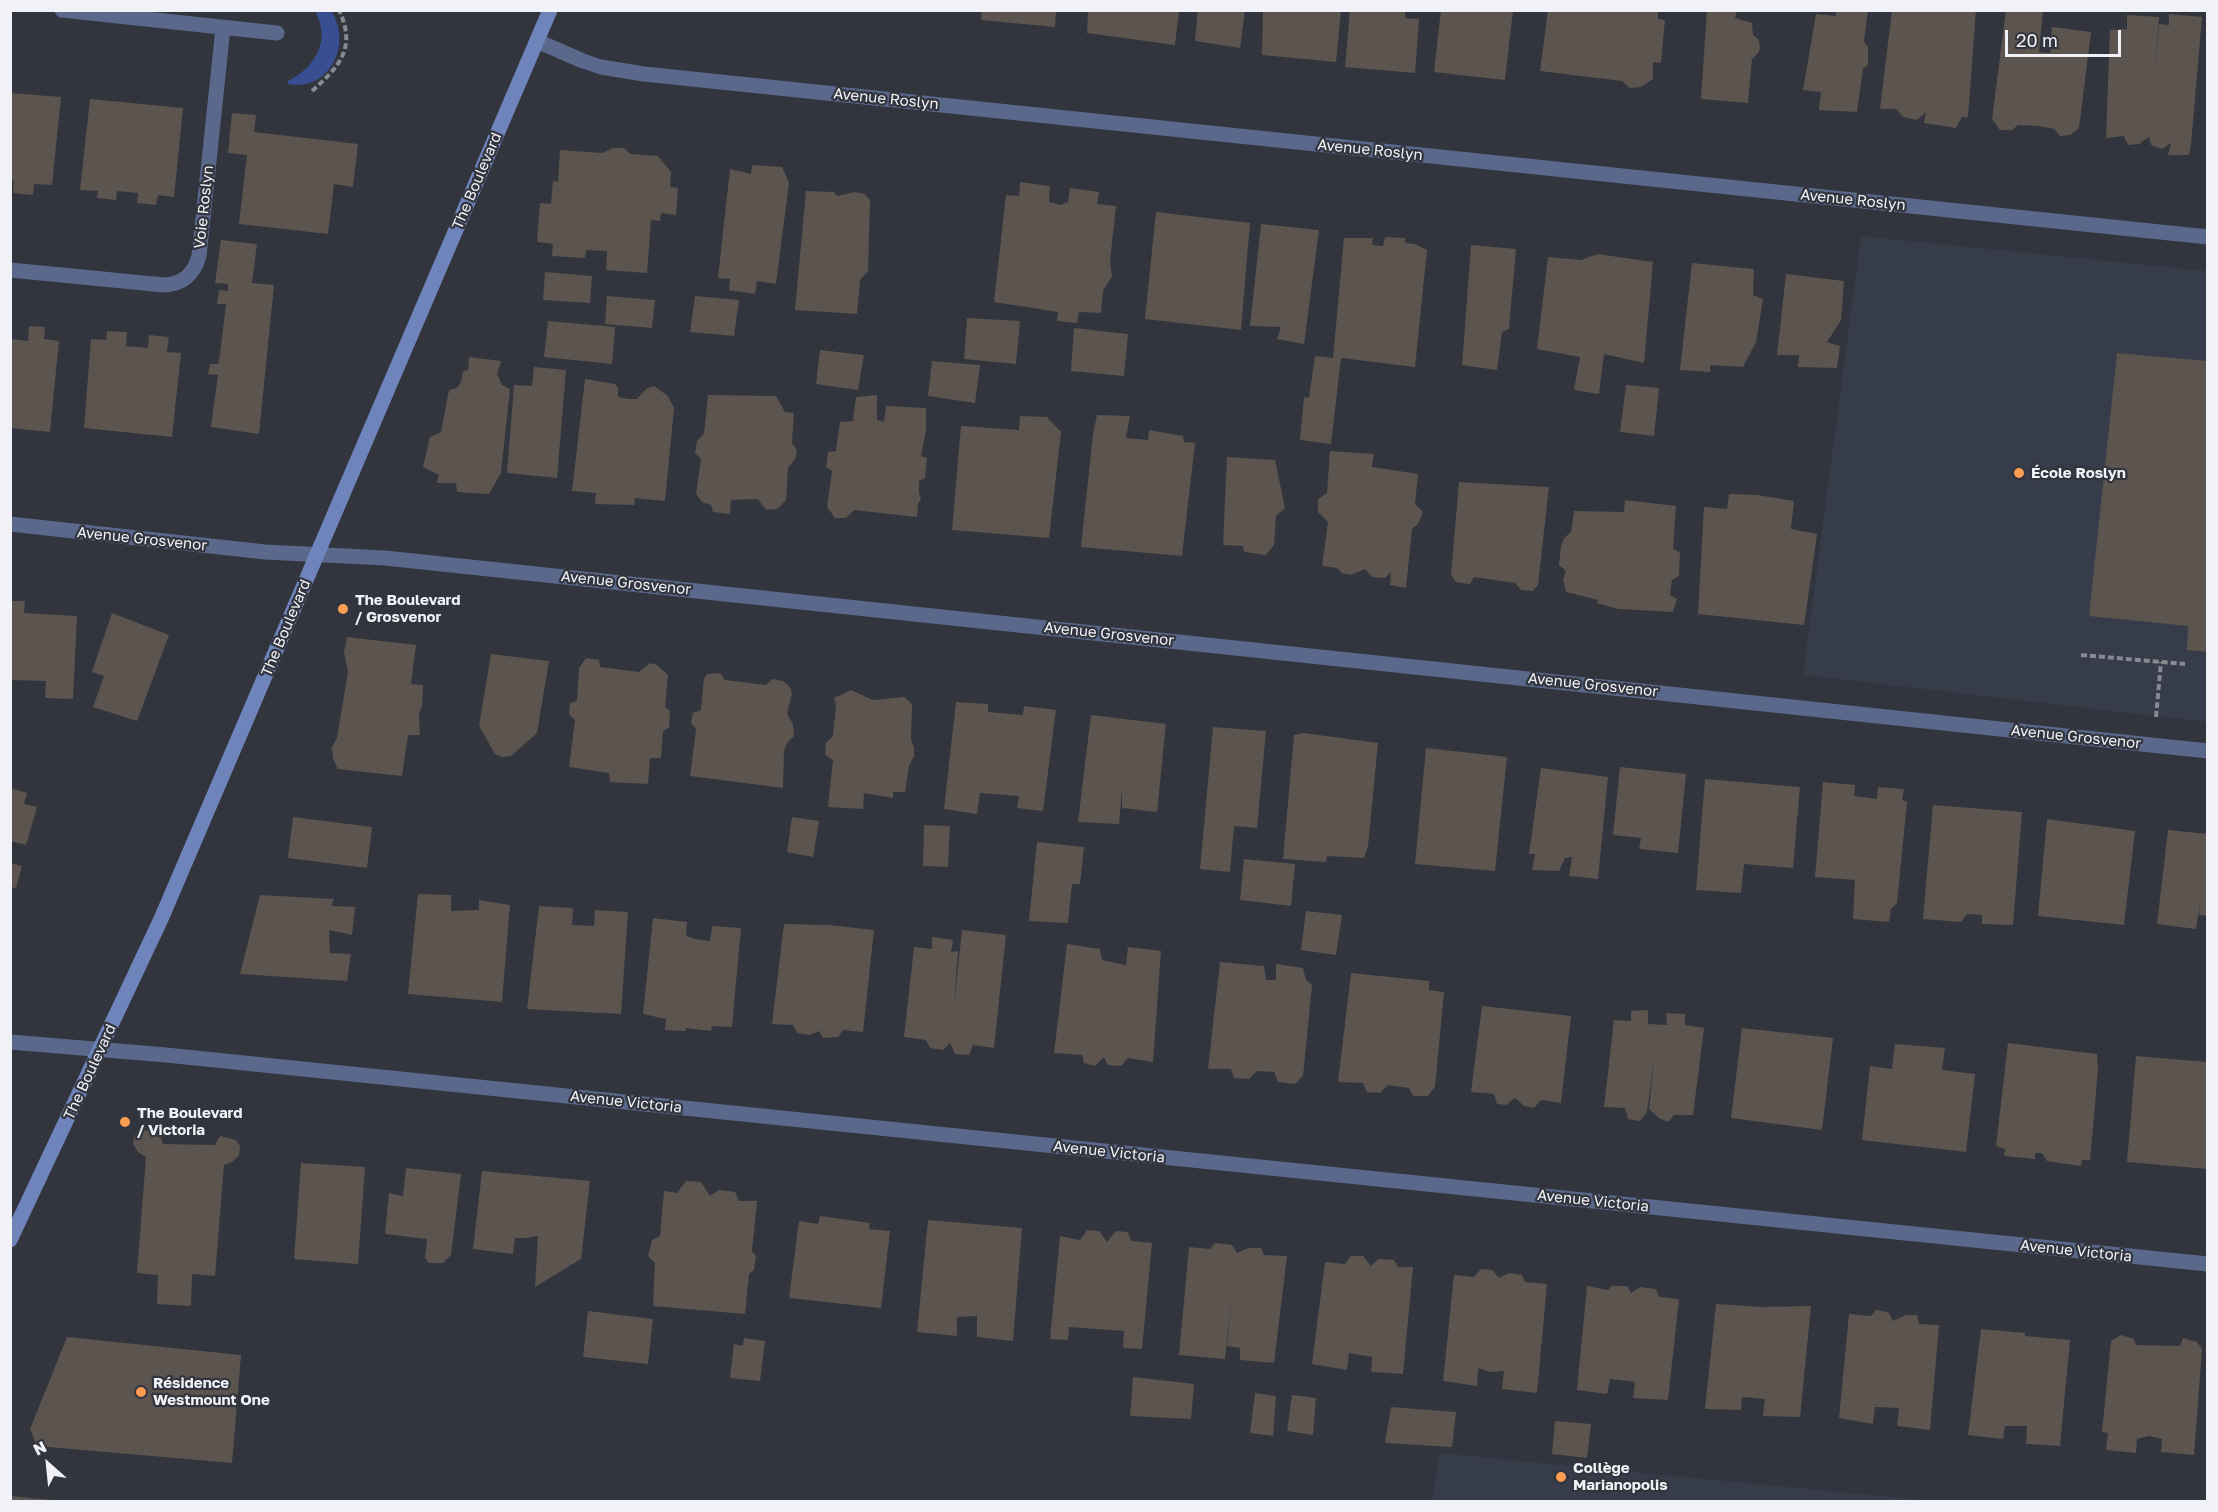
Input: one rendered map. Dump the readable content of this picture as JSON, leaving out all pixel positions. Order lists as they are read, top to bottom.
{
  "streets": {
    "main road": ["The Boulevard"],
    "street": [
      "Avenue Roslyn",
      "Voie Roslyn",
      "Avenue Grosvenor",
      "Avenue Victoria"
    ]
  },
  "crossings": [
    ["Avenue Roslyn", "The Boulevard"],
    ["The Boulevard", "Avenue Grosvenor"],
    ["The Boulevard", "Avenue Victoria"]
  ],
  "places": [
    "École Roslyn",
    "The Boulevard / Grosvenor",
    "The Boulevard / Victoria",
    "Résidence Westmount One",
    "Collège Marianopolis"
  ],
  "scale_bar": "20 m",
  "north": "top left"
}
